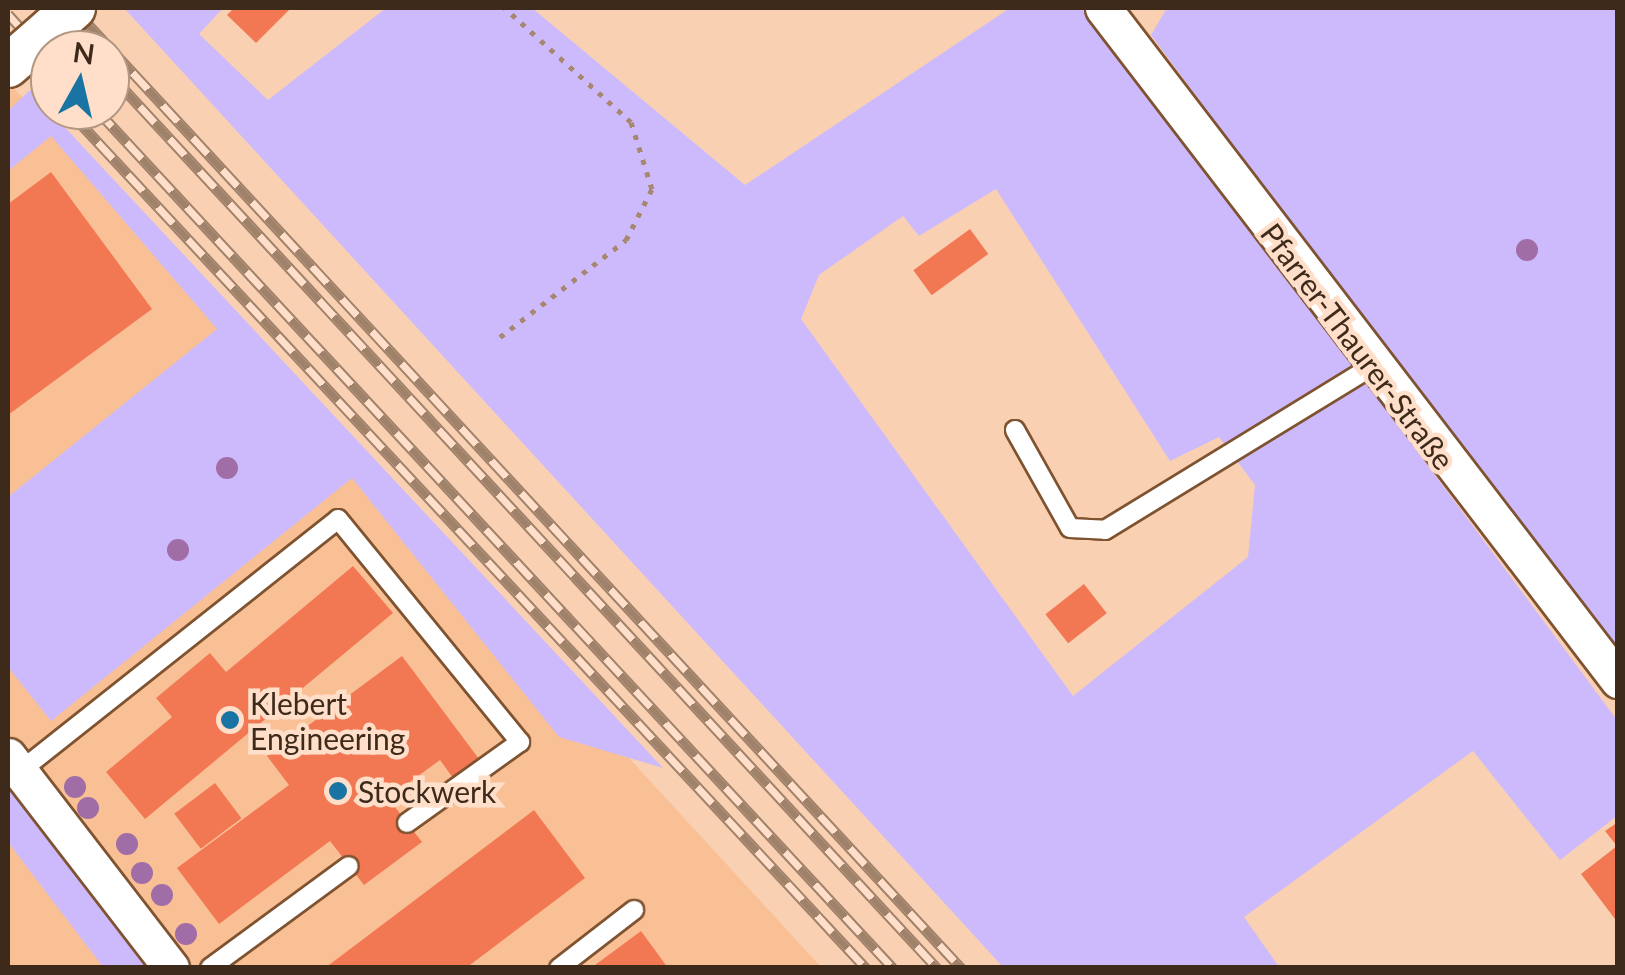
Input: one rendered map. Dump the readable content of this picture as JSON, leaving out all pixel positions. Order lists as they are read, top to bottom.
{
  "streets": {
    "street": ["Pfarrer-Thaurer-Straße"]
  },
  "places": ["Klebert Engineering", "Stockwerk"],
  "north": "top"
}
